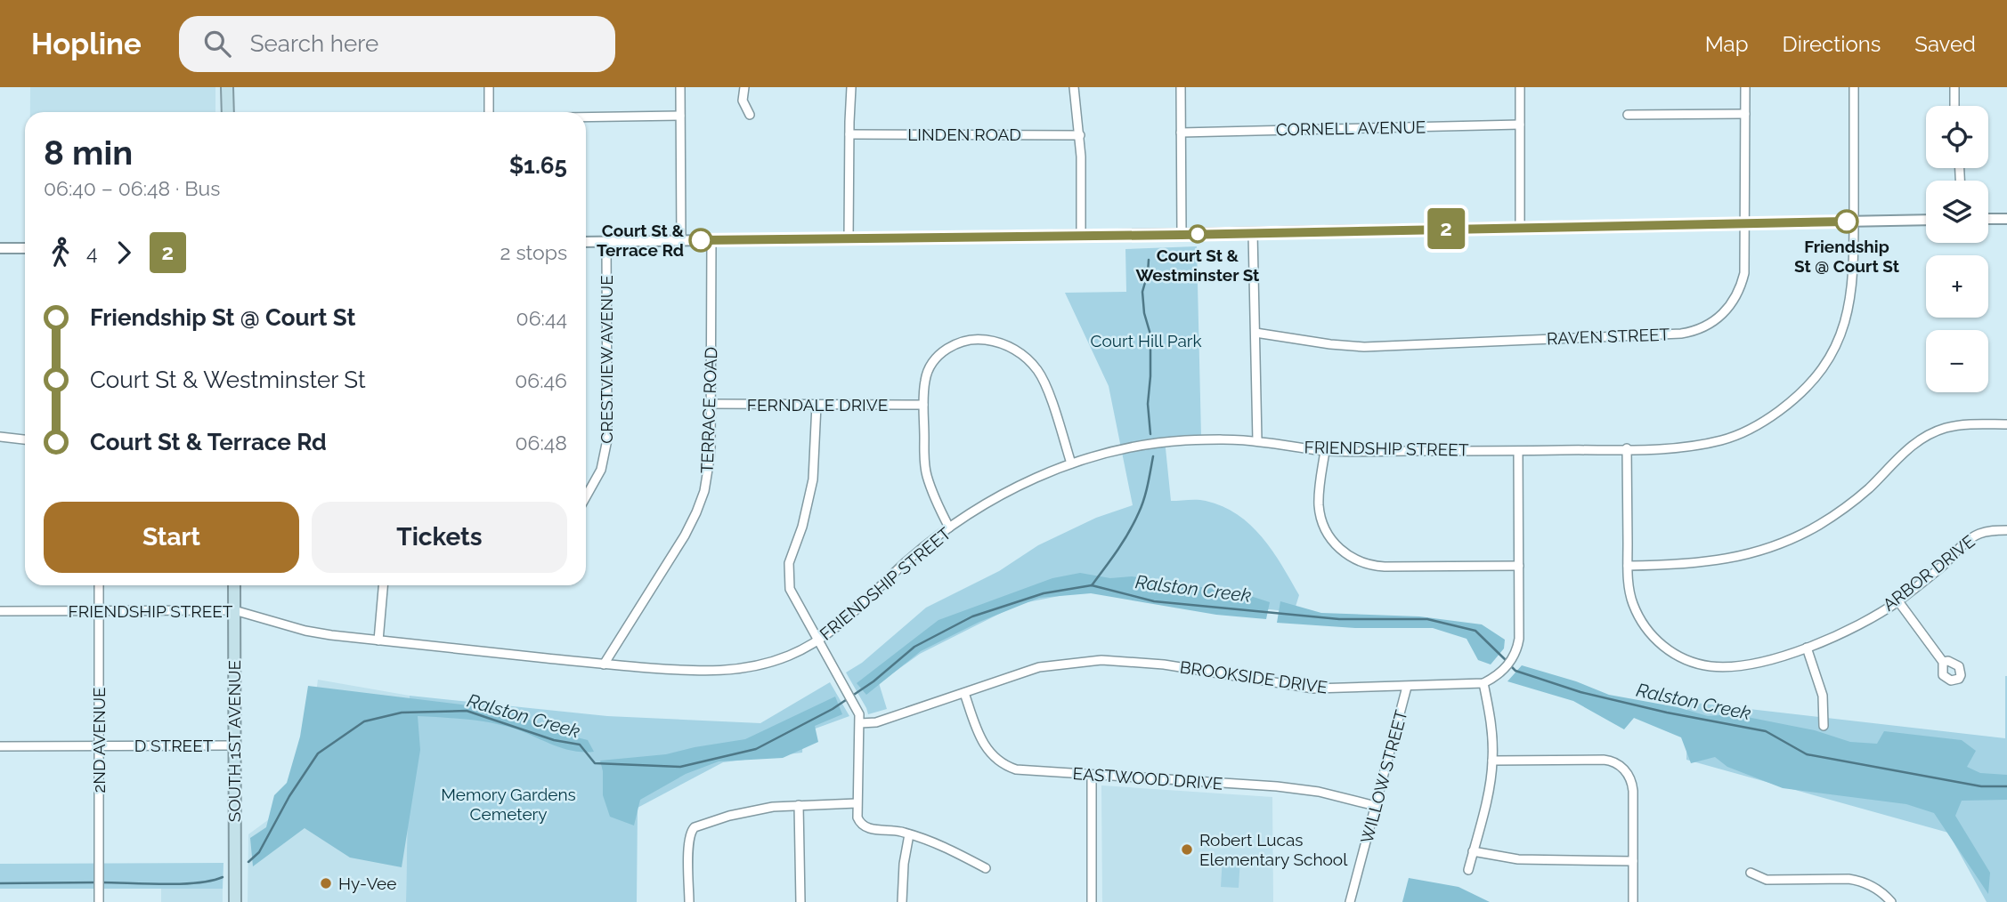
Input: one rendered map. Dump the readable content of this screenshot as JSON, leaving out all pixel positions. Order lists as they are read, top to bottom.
{
  "streets": {
    "main road": ["SOUTH 1ST AVENUE"],
    "street": [
      "CORNELL AVENUE",
      "LINDEN ROAD",
      "RAVEN STREET",
      "CRESTVIEW AVENUE",
      "FERNDALE DRIVE",
      "TERRACE ROAD",
      "FRIENDSHIP STREET",
      "ARBOR DRIVE",
      "BROOKSIDE DRIVE",
      "2ND AVENUE",
      "D STREET",
      "WILLOW STREET",
      "EASTWOOD DRIVE"
    ]
  },
  "crossings": [
    ["FERNDALE DRIVE", "TERRACE ROAD"],
    ["TERRACE ROAD", "FRIENDSHIP STREET"],
    ["FRIENDSHIP STREET", "ARBOR DRIVE"],
    ["FRIENDSHIP STREET", "BROOKSIDE DRIVE"],
    ["FRIENDSHIP STREET", "2ND AVENUE"],
    ["FRIENDSHIP STREET", "SOUTH 1ST AVENUE"],
    ["BROOKSIDE DRIVE", "WILLOW STREET"],
    ["BROOKSIDE DRIVE", "EASTWOOD DRIVE"],
    ["2ND AVENUE", "D STREET"],
    ["SOUTH 1ST AVENUE", "D STREET"],
    ["WILLOW STREET", "EASTWOOD DRIVE"]
  ],
  "water": ["Ralston Creek"],
  "parks": ["Court Hill Park", "Memory Gardens Cemetery"],
  "places": [
    "Friendship St @ Court St",
    "Court St & Westminster St",
    "Court St & Terrace Rd",
    "Robert Lucas Elementary School",
    "Hy-Vee"
  ],
  "lines": ["bus line 2"],
  "page": {
    "header": "Hopline",
    "search": "Search here",
    "nav": ["Map", "Directions", "Saved"],
    "on_map": "2",
    "map_buttons": ["+", "−"],
    "heading": ["8 min", "06:40 – 06:48 · Bus", "$1.65"],
    "legs": ["4", "2", "2 stops"],
    "list": [
      {
        "name": "Friendship St @ Court St",
        "value": "06:44"
      },
      {
        "name": "Court St & Westminster St",
        "value": "06:46"
      },
      {
        "name": "Court St & Terrace Rd",
        "value": "06:48"
      }
    ],
    "buttons": ["Start", "Tickets"]
  }
}
